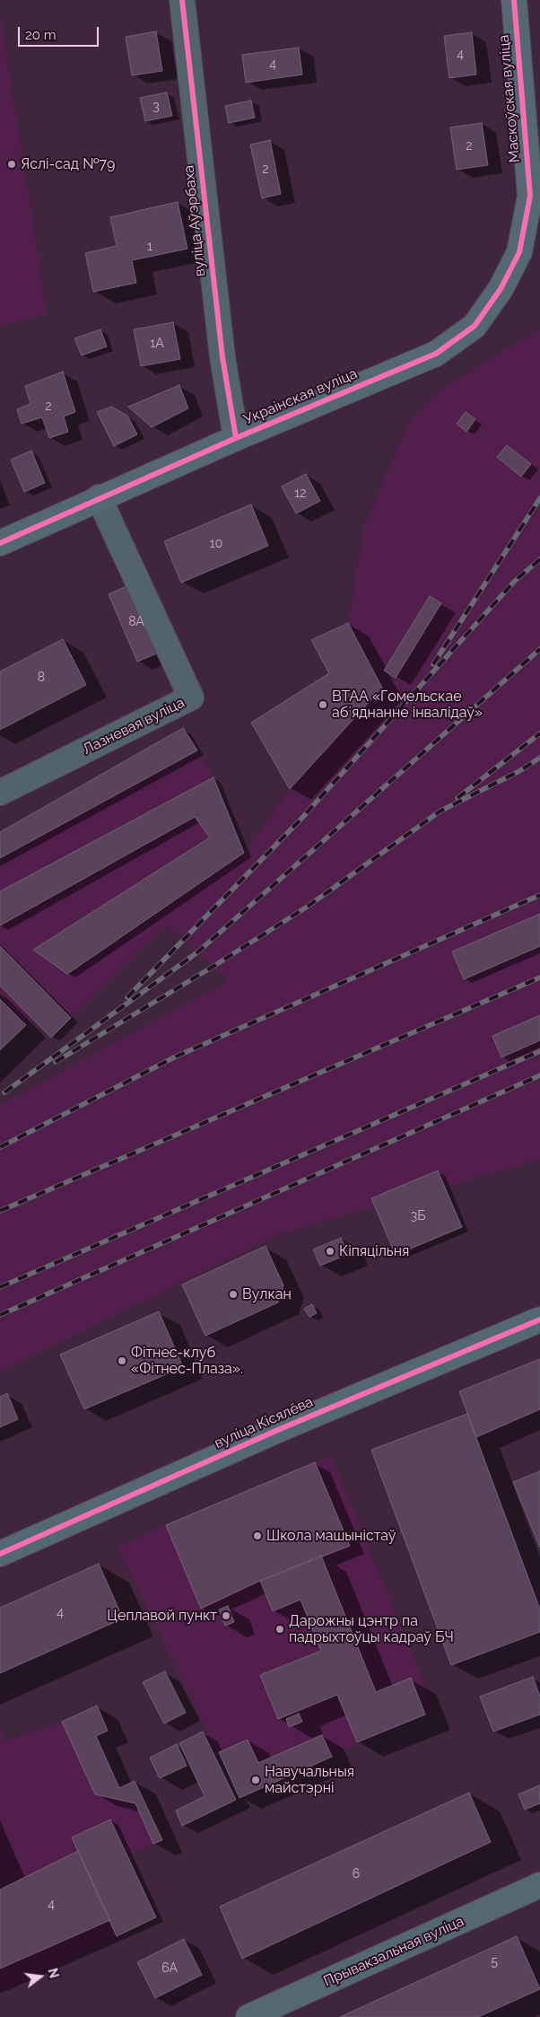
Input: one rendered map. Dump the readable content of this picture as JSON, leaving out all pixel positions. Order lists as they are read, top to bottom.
{
  "streets": {
    "street": [
      "Маскоўская вуліца",
      "вуліца Аўэрбаха",
      "Украінская вуліца",
      "Лазневая вуліца",
      "вуліца Кісялёва",
      "Прывакзальная вуліца"
    ]
  },
  "crossings": [
    ["Маскоўская вуліца", "Украінская вуліца"],
    ["вуліца Аўэрбаха", "Украінская вуліца"],
    ["Украінская вуліца", "Лазневая вуліца"]
  ],
  "places": [
    "Яслі-сад №79",
    "ВТАА «Гомельскае абʼяднанне інвалідаў»",
    "Кіпяцільня",
    "Вулкан",
    "Фітнес-клуб «Фітнес-Плаза».",
    "Школа машыністаў",
    "Цеплавой пункт",
    "Дарожны цэнтр па падрыхтоўцы кадраў БЧ",
    "Навучальныя майстэрні"
  ],
  "house_numbers": [
    "4",
    "4",
    "3",
    "2",
    "2",
    "1",
    "1А",
    "2",
    "12",
    "10",
    "8А",
    "8",
    "3Б",
    "4",
    "6",
    "4",
    "5",
    "6А"
  ],
  "scale_bar": "20 m",
  "north": "right"
}
